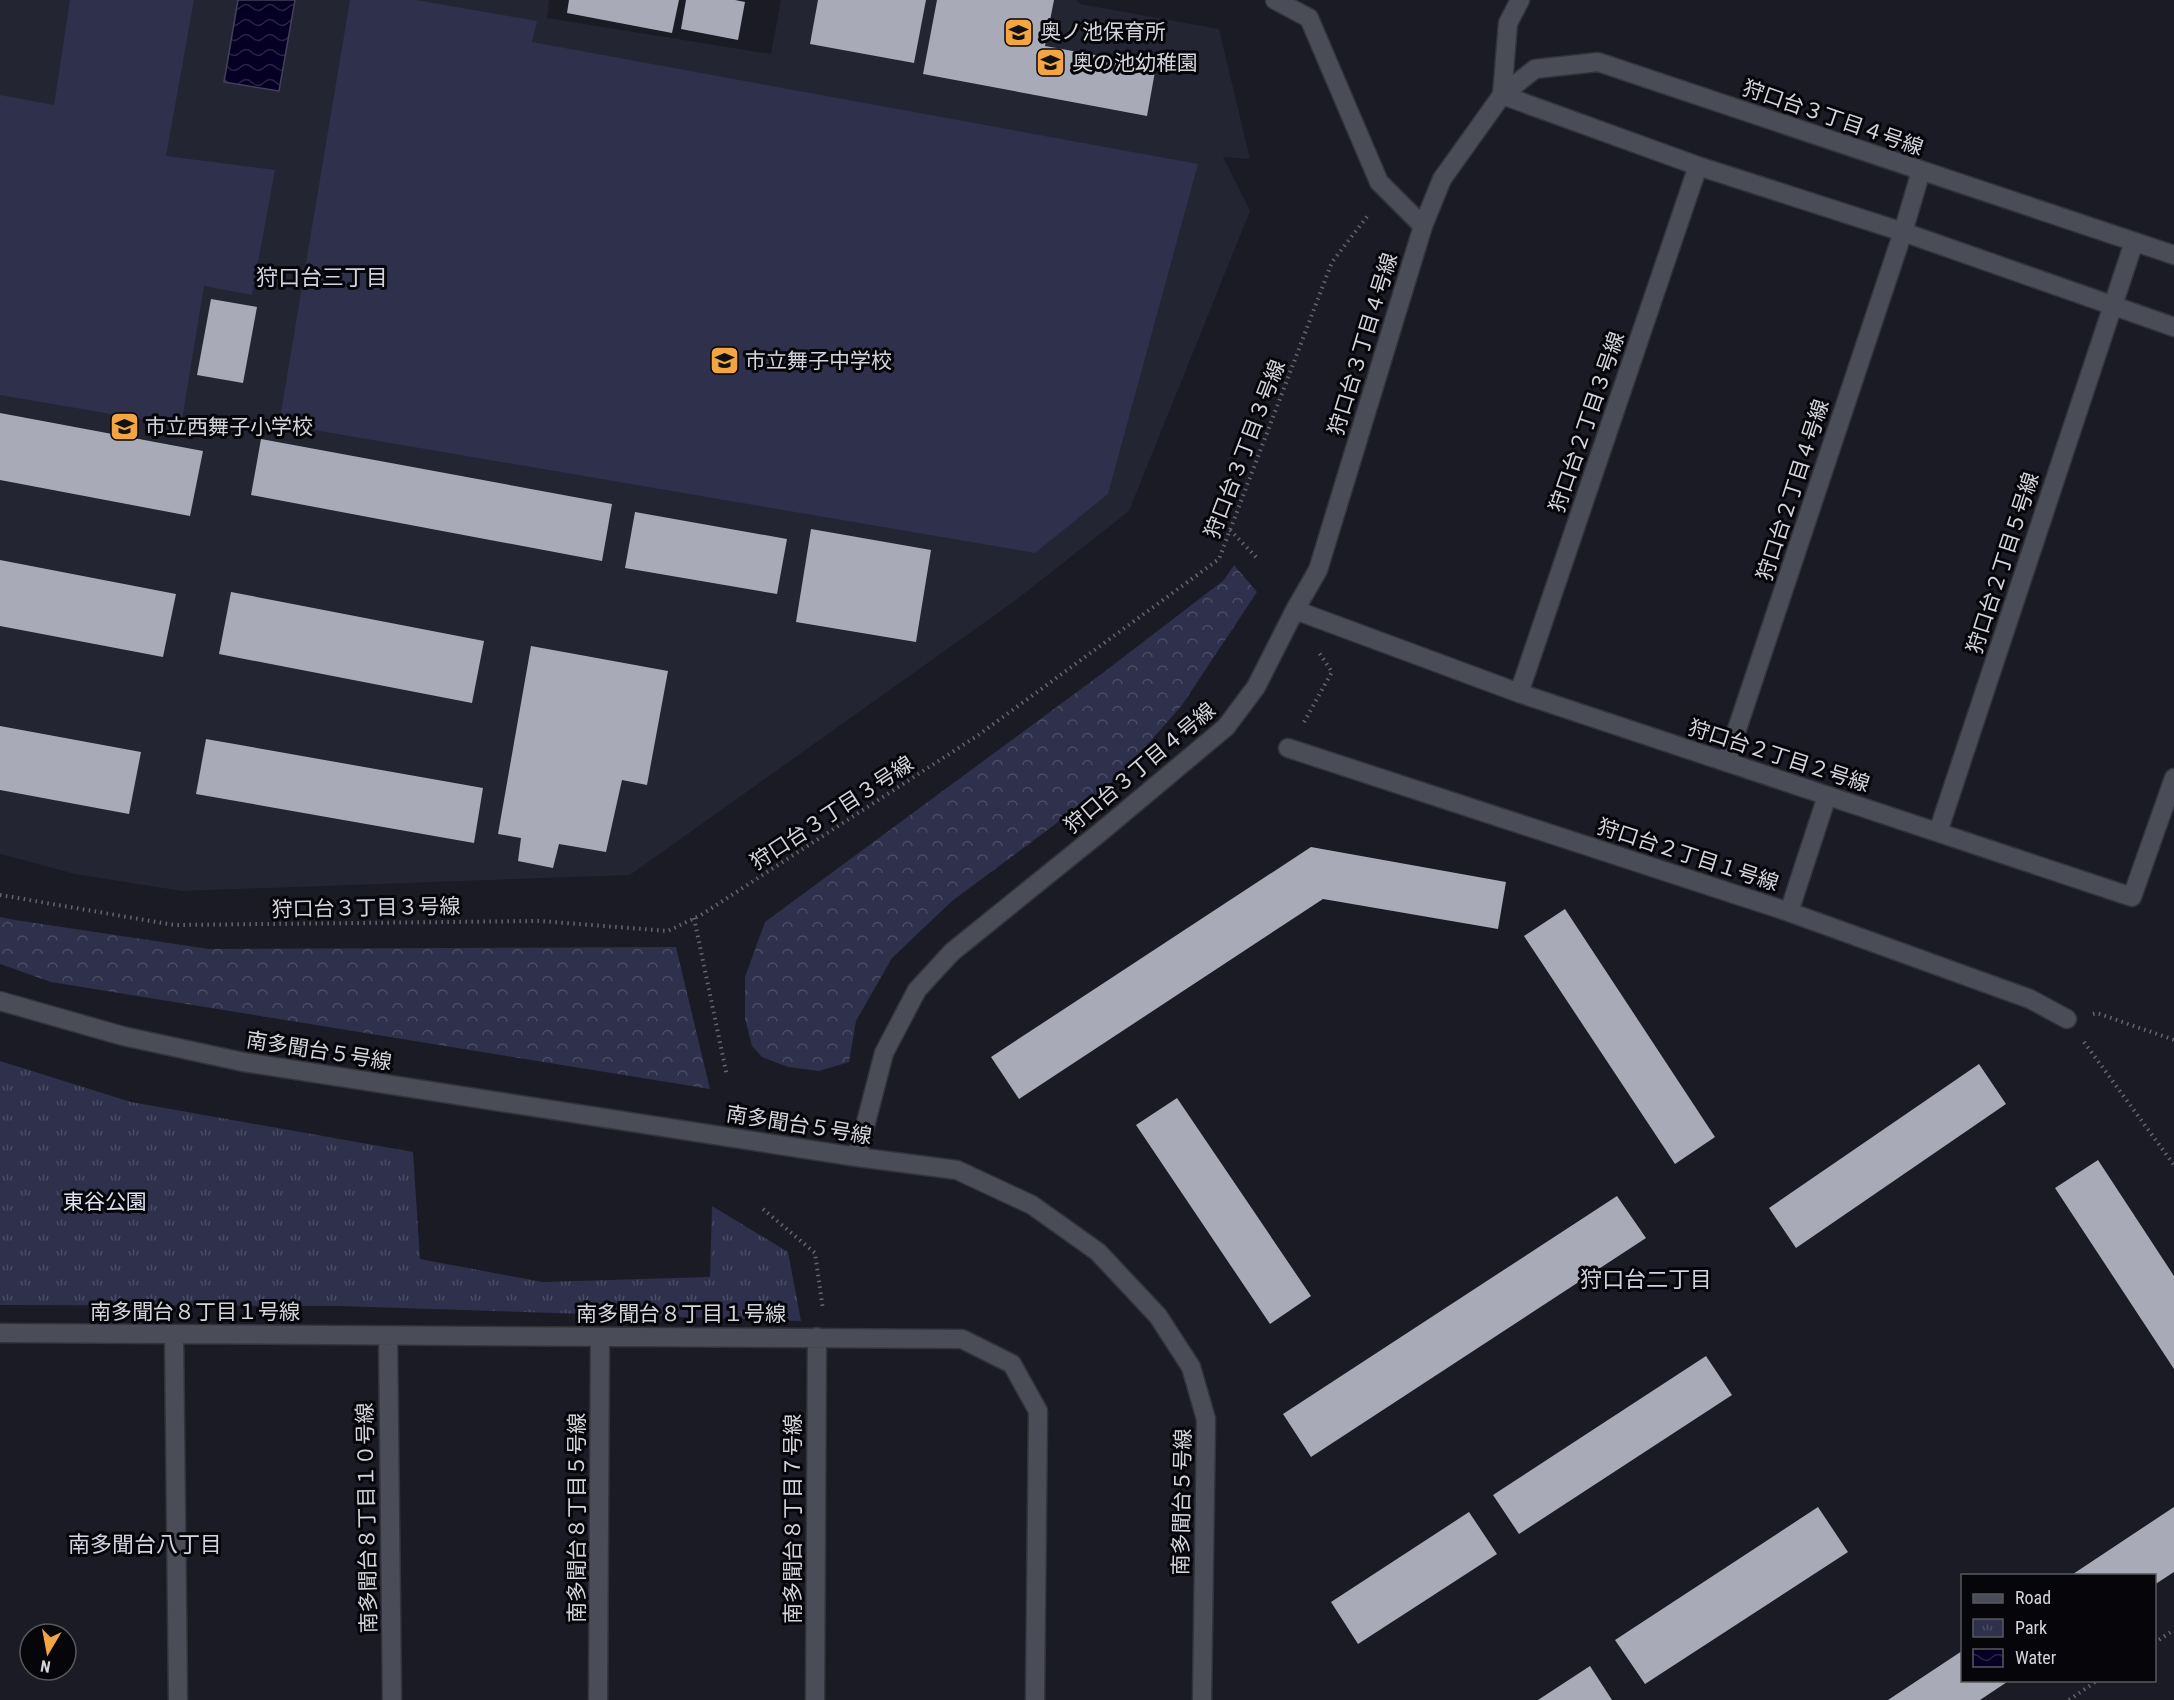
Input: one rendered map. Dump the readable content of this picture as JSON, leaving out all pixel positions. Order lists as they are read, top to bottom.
{
  "streets": {
    "street": [
      "狩口台３丁目４号線",
      "狩口台２丁目３号線",
      "狩口台２丁目４号線",
      "狩口台２丁目５号線",
      "狩口台２丁目２号線",
      "狩口台２丁目１号線",
      "南多聞台５号線",
      "南多聞台８丁目１号線",
      "南多聞台８丁目１０号線",
      "南多聞台８丁目５号線",
      "南多聞台８丁目７号線"
    ],
    "path": ["狩口台３丁目３号線"]
  },
  "crossings": [
    ["狩口台３丁目４号線", "狩口台２丁目４号線"],
    ["狩口台３丁目４号線", "狩口台２丁目５号線"],
    ["狩口台３丁目４号線", "狩口台２丁目２号線"],
    ["狩口台３丁目４号線", "南多聞台５号線"],
    ["狩口台２丁目３号線", "狩口台２丁目２号線"],
    ["狩口台２丁目４号線", "狩口台２丁目２号線"],
    ["狩口台２丁目５号線", "狩口台２丁目２号線"],
    ["南多聞台８丁目１号線", "南多聞台８丁目１０号線"],
    ["南多聞台８丁目１号線", "南多聞台８丁目５号線"],
    ["南多聞台８丁目１号線", "南多聞台８丁目７号線"]
  ],
  "districts": ["狩口台三丁目", "狩口台二丁目", "南多聞台八丁目"],
  "parks": ["東谷公園"],
  "places": {
    "school or university": [
      "奥ノ池保育所",
      "奥の池幼稚園",
      "市立舞子中学校",
      "市立西舞子小学校"
    ]
  },
  "legend": ["Road", "Park", "Water"],
  "north": "bottom"
}
